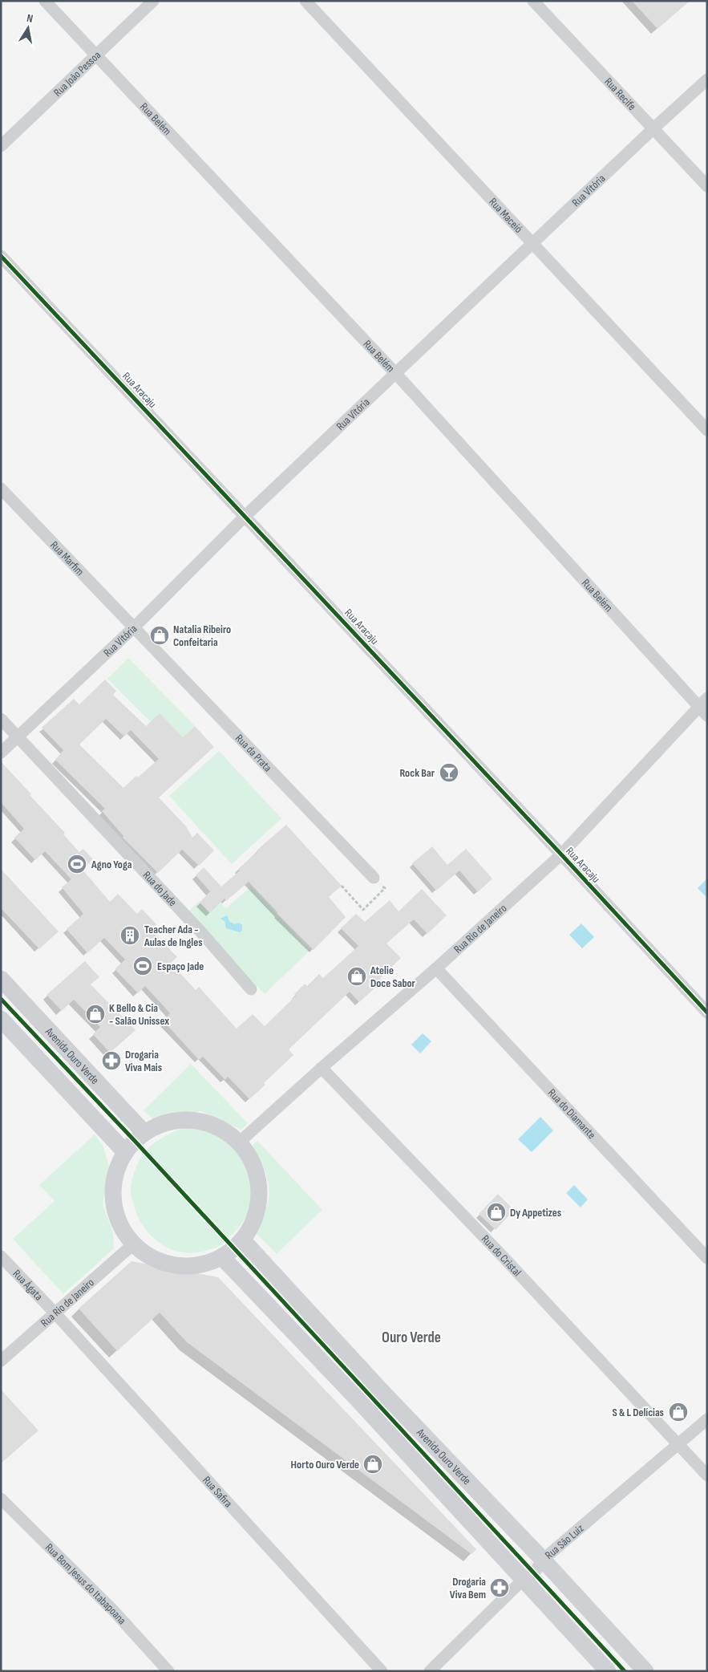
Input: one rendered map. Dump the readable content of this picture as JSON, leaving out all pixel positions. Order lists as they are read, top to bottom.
{
  "streets": {
    "street": [
      "Rua João Pessoa",
      "Rua Recife",
      "Rua Belém",
      "Rua Vitória",
      "Rua Maceió",
      "Rua Aracaju",
      "Rua Marfim",
      "Rua da Prata",
      "Rua do Jade",
      "Rua Rio de Janeiro",
      "Avenida Ouro Verde",
      "Rua do Diamante",
      "Rua do Cristal",
      "Rua Ágata",
      "Rua Safira",
      "Rua São Luiz",
      "Rua Bom Jesus do Itabapoana"
    ]
  },
  "crossings": [
    ["Rua João Pessoa", "Rua Belém"],
    ["Rua Recife", "Rua Vitória"],
    ["Rua Belém", "Rua Vitória"],
    ["Rua Belém", "Rua Rio de Janeiro"],
    ["Rua Vitória", "Rua Maceió"],
    ["Rua Vitória", "Rua Aracaju"],
    ["Rua Vitória", "Rua Marfim"],
    ["Rua Vitória", "Rua da Prata"],
    ["Rua Vitória", "Rua do Jade"],
    ["Rua Aracaju", "Rua Rio de Janeiro"],
    ["Rua Marfim", "Rua da Prata"],
    ["Rua Rio de Janeiro", "Rua do Diamante"],
    ["Rua Rio de Janeiro", "Rua do Cristal"],
    ["Rua Rio de Janeiro", "Rua Ágata"],
    ["Rua Rio de Janeiro", "Rua Safira"],
    ["Avenida Ouro Verde", "Rua São Luiz"],
    ["Rua do Cristal", "Rua São Luiz"],
    ["Rua Ágata", "Rua Safira"]
  ],
  "districts": ["Ouro Verde"],
  "places": {
    "shop": [
      "Natalia Ribeiro Confeitaria",
      "Atelie Doce Sabor",
      "K Bello & Cia - Salão Unissex",
      "Dy Appetizes",
      "S & L Delícias",
      "Horto Ouro Verde"
    ],
    "bar": ["Rock Bar"],
    "sports": ["Agno Yoga", "Espaço Jade"],
    "building": ["Teacher Ada - Aulas de Ingles"],
    "pharmacy": ["Drogaria Viva Mais", "Drogaria Viva Bem"]
  },
  "north": "top"
}
